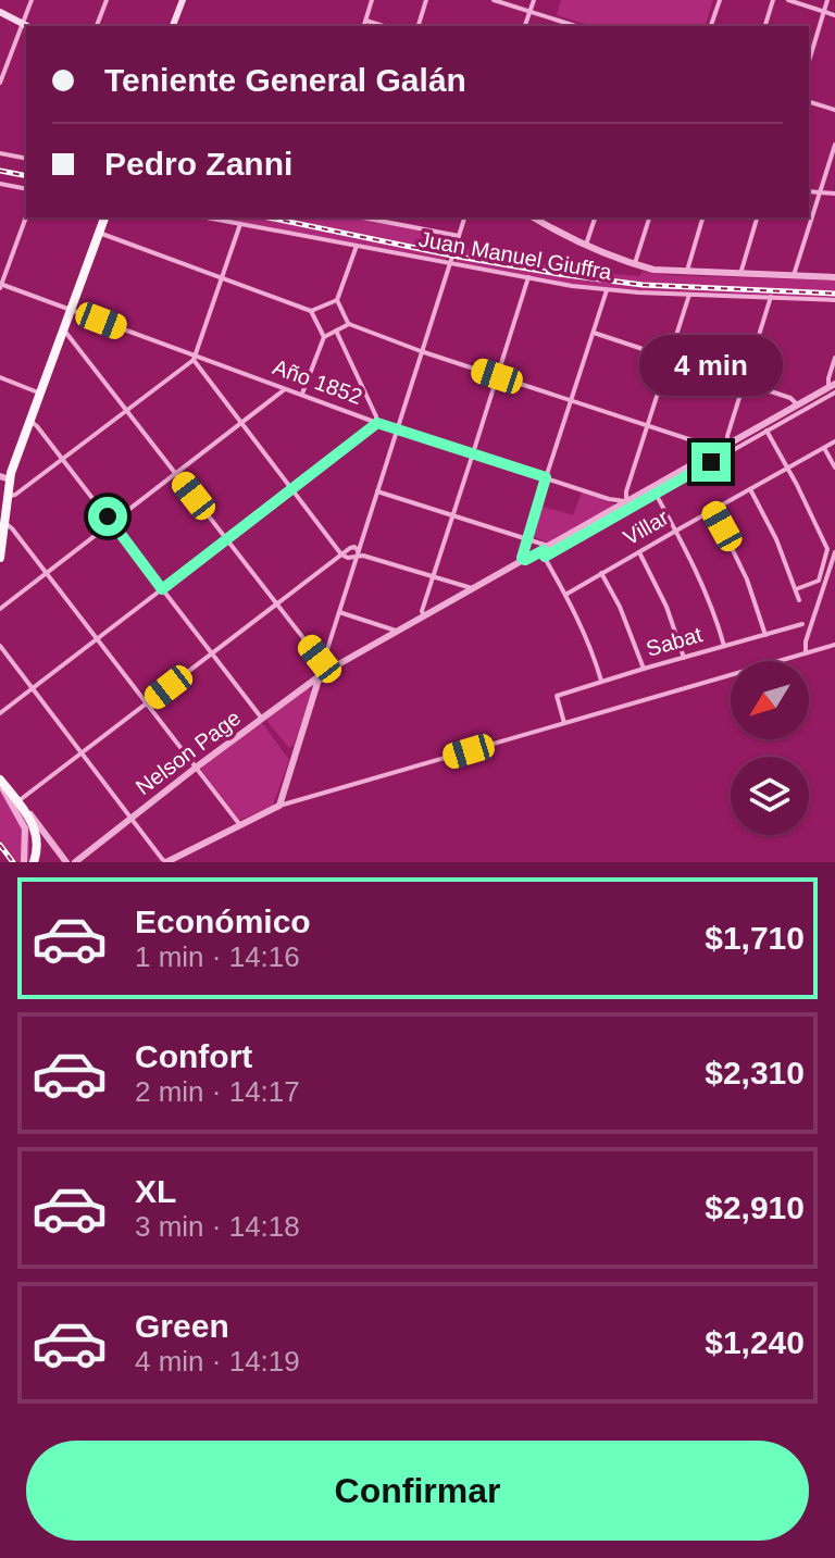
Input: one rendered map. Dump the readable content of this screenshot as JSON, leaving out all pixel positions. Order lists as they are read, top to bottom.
{
  "streets": {
    "street": [
      "Juan Manuel Giuffra",
      "Año 1852",
      "Villar",
      "Sabat",
      "Nelson Page"
    ]
  },
  "crossings": [
    ["Año 1852", "Nelson Page"]
  ],
  "north": "bottom left",
  "page": {
    "banner": ["Teniente General Galán", "Pedro Zanni"],
    "bubble": "4 min",
    "list": [
      {
        "name": "Económico",
        "note": "1 min · 14:16",
        "value": "$1,710"
      },
      {
        "name": "Confort",
        "note": "2 min · 14:17",
        "value": "$2,310"
      },
      {
        "name": "XL",
        "note": "3 min · 14:18",
        "value": "$2,910"
      },
      {
        "name": "Green",
        "note": "4 min · 14:19",
        "value": "$1,240"
      }
    ],
    "buttons": "Confirmar"
  }
}
